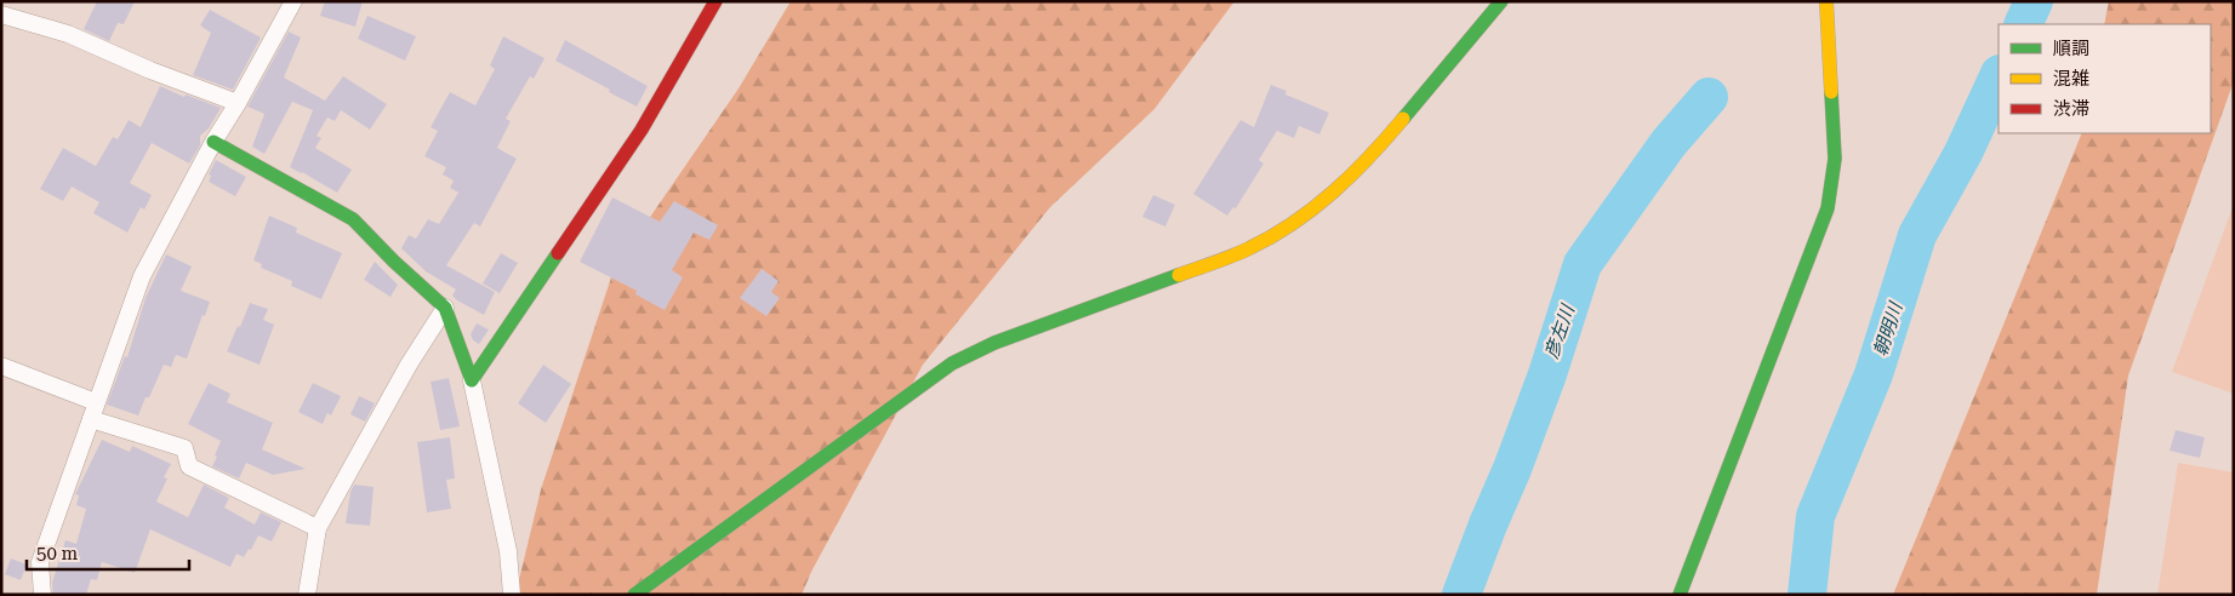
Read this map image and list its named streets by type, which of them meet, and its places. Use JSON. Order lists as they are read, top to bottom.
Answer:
{
  "water": ["朝明川", "彦左川"],
  "legend": ["順調", "混雑", "渋滞"],
  "scale_bar": "50 m"
}
